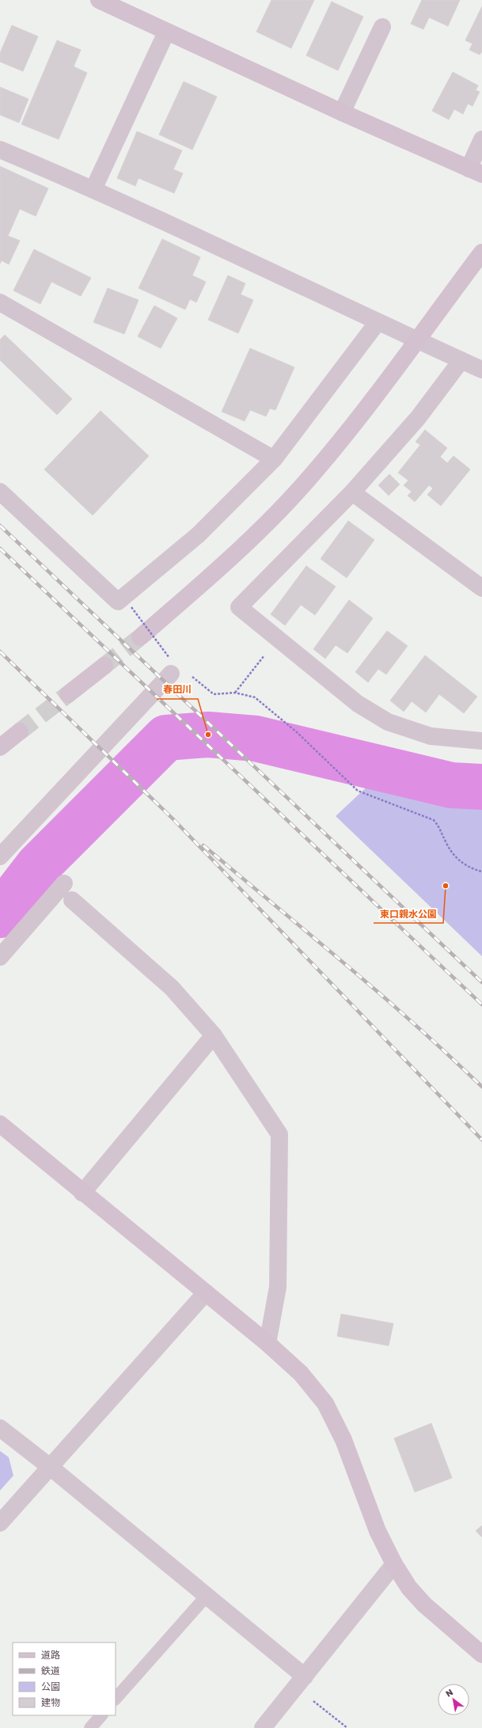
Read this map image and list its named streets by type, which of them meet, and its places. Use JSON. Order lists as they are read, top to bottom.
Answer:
{
  "places": ["春田川", "東口親水公園"],
  "legend": [
    "道路",
    "鉄道",
    "公園",
    "建物"
  ],
  "north": "top left"
}
